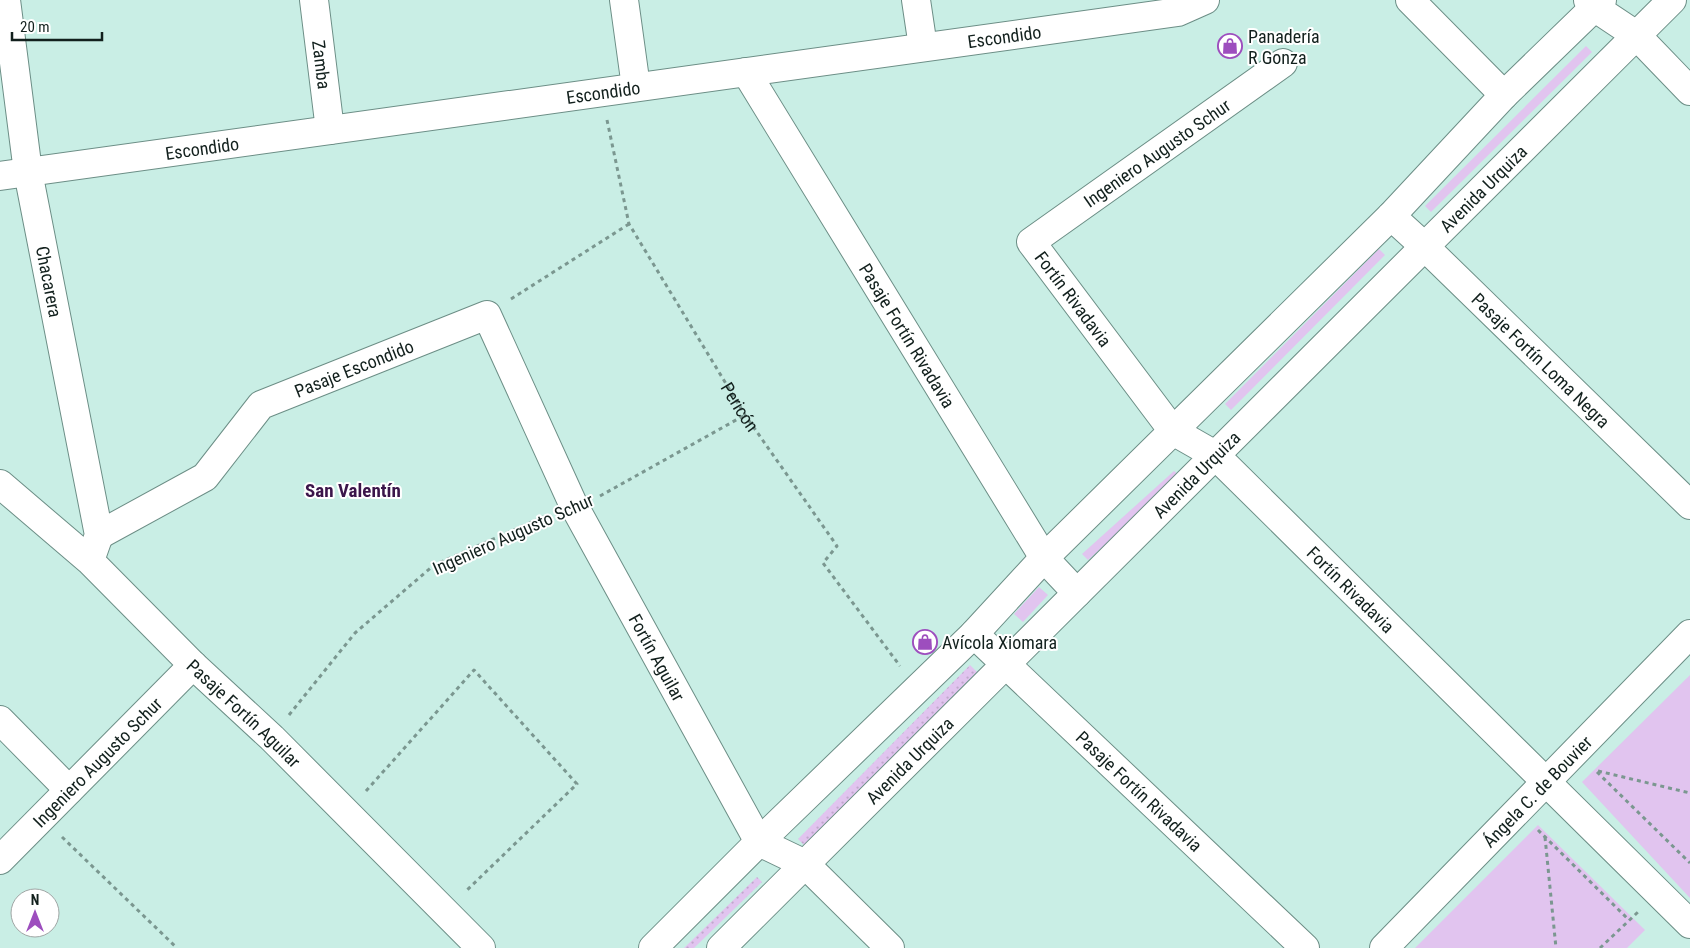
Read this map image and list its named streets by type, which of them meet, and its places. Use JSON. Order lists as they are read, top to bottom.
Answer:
{
  "streets": {
    "street": [
      "Escondido",
      "Zamba",
      "Ingeniero Augusto Schur",
      "Avenida Urquiza",
      "Chacarera",
      "Fortín Rivadavia",
      "Pasaje Fortín Rivadavia",
      "Pasaje Fortín Loma Negra",
      "Pasaje Escondido",
      "Fortín Aguilar",
      "Pasaje Fortín Aguilar",
      "Ángela C. de Bouvier"
    ],
    "path": ["Pericón"]
  },
  "crossings": [
    ["Escondido", "Zamba"],
    ["Escondido", "Chacarera"],
    ["Escondido", "Pasaje Fortín Rivadavia"],
    ["Escondido", "Pericón"],
    ["Ingeniero Augusto Schur", "Fortín Rivadavia"],
    ["Ingeniero Augusto Schur", "Pericón"],
    ["Ingeniero Augusto Schur", "Fortín Aguilar"],
    ["Ingeniero Augusto Schur", "Pasaje Fortín Aguilar"],
    ["Avenida Urquiza", "Fortín Rivadavia"],
    ["Avenida Urquiza", "Pasaje Fortín Rivadavia"],
    ["Avenida Urquiza", "Pasaje Fortín Loma Negra"],
    ["Chacarera", "Pasaje Escondido"],
    ["Fortín Rivadavia", "Ángela C. de Bouvier"],
    ["Pasaje Escondido", "Fortín Aguilar"]
  ],
  "districts": ["San Valentín"],
  "places": {
    "shop": ["Panadería R Gonza", "Avícola Xiomara"]
  },
  "scale_bar": "20 m",
  "north": "top"
}
